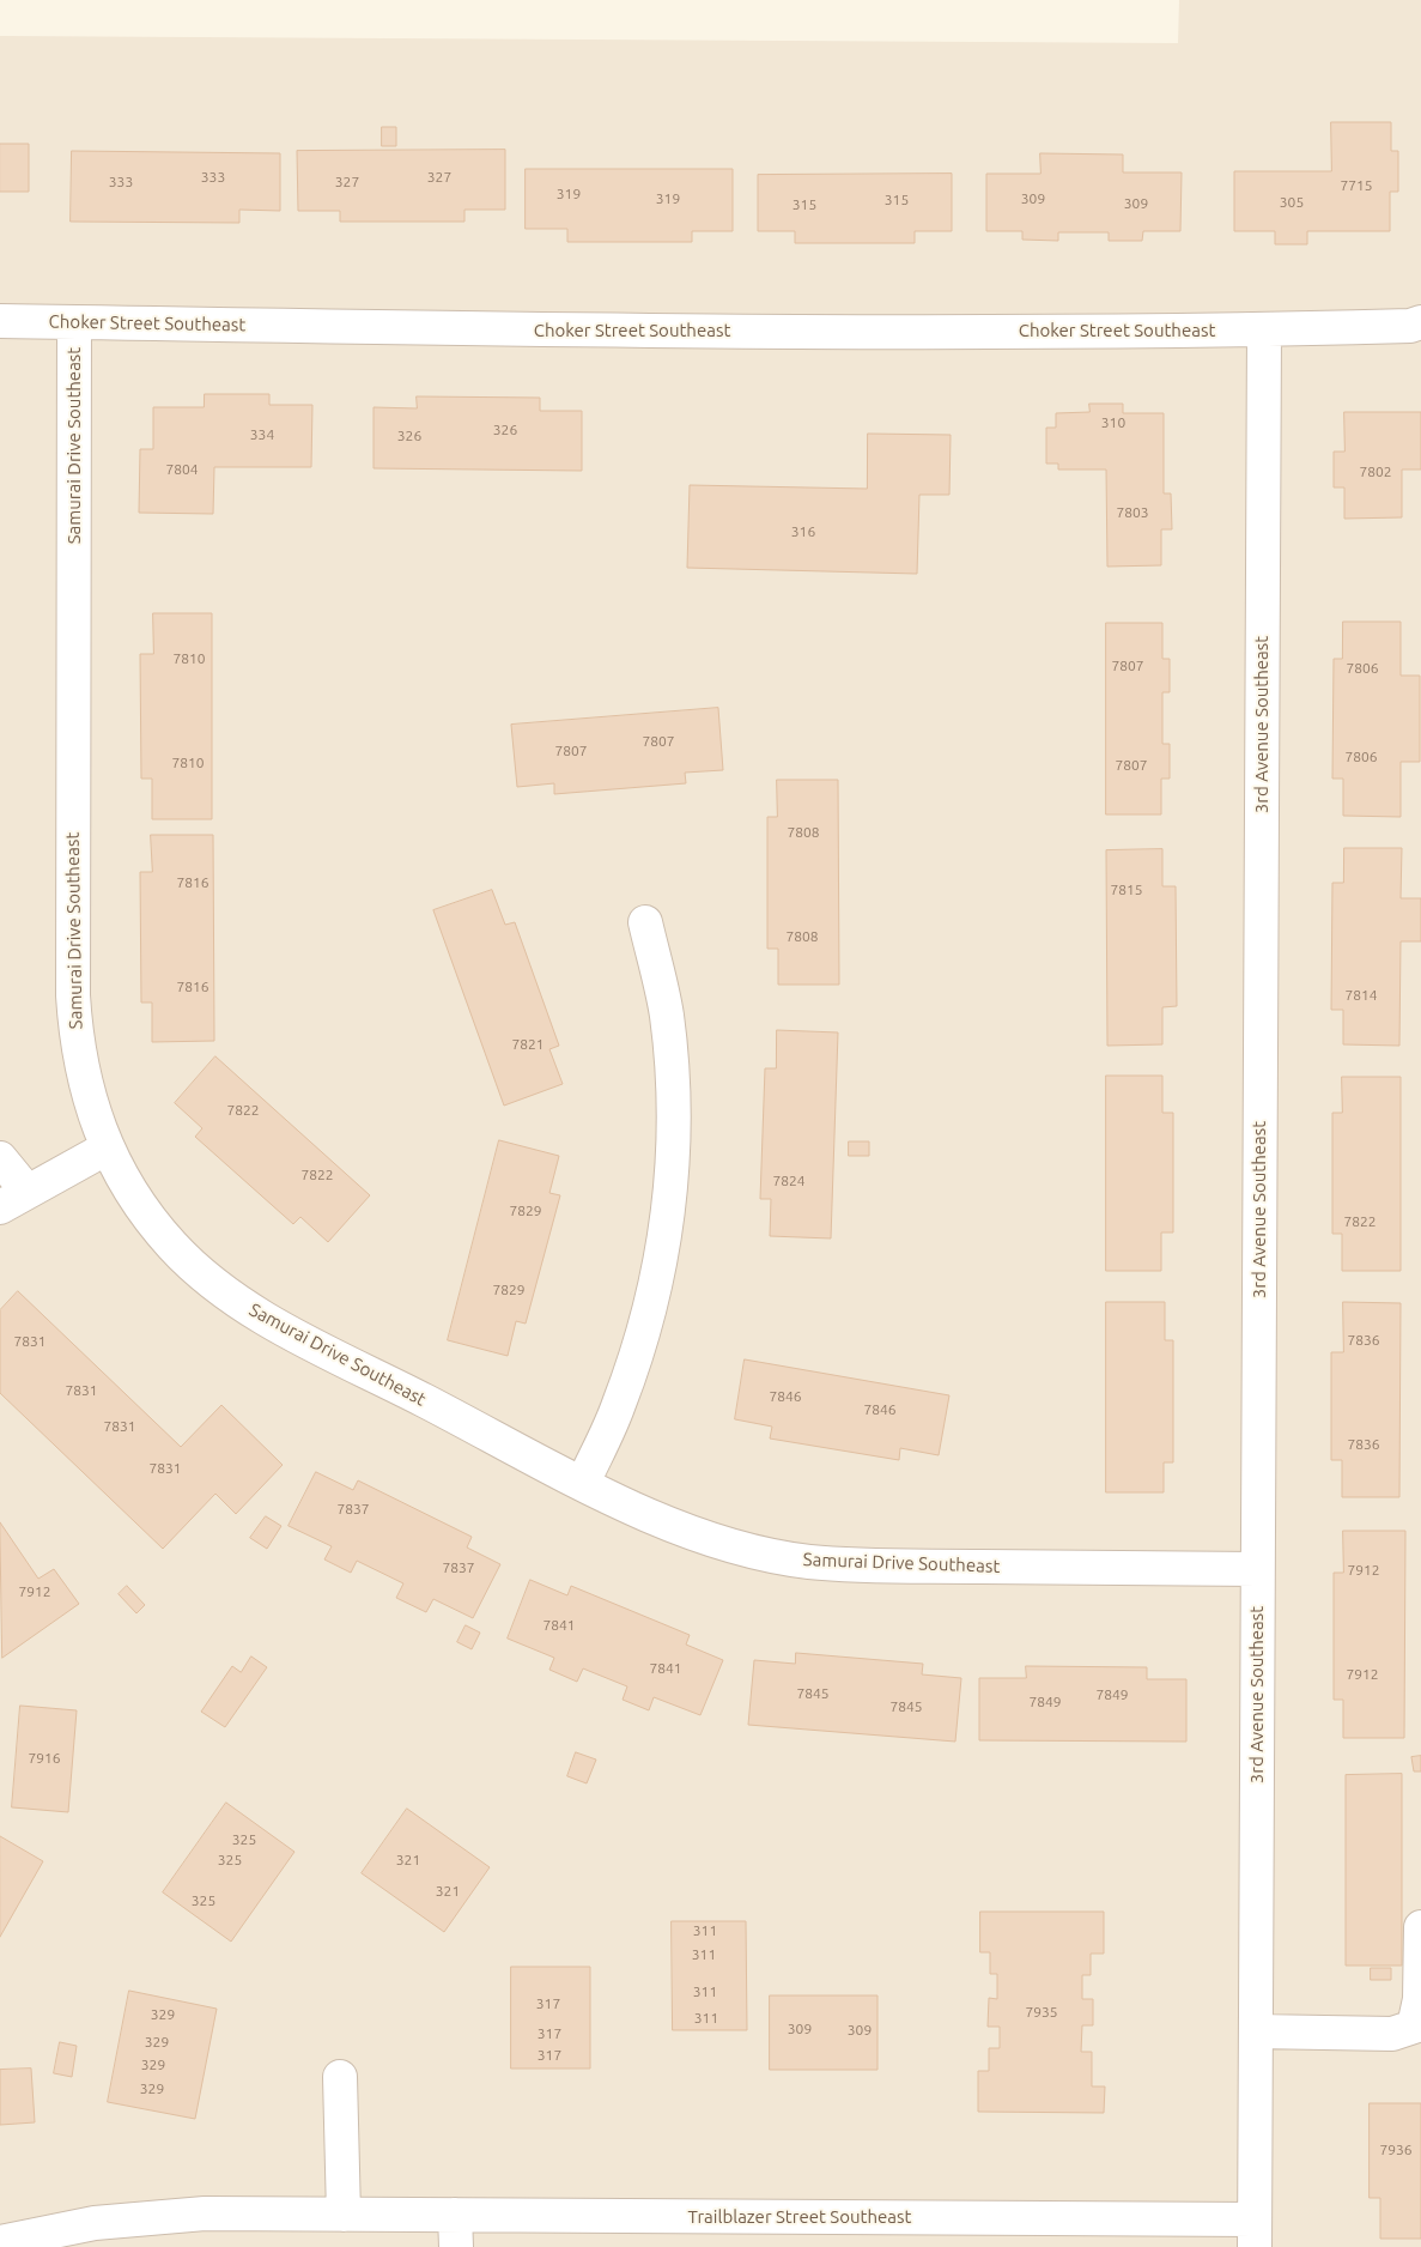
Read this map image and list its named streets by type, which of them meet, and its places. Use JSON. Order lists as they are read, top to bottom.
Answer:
{
  "streets": {
    "street": [
      "Choker Street Southeast",
      "Samurai Drive Southeast",
      "3rd Avenue Southeast",
      "Trailblazer Street Southeast"
    ]
  },
  "crossings": [
    ["Choker Street Southeast", "Samurai Drive Southeast"],
    ["Choker Street Southeast", "3rd Avenue Southeast"],
    ["Samurai Drive Southeast", "3rd Avenue Southeast"],
    ["3rd Avenue Southeast", "Trailblazer Street Southeast"]
  ],
  "house_numbers": [
    "333",
    "327",
    "333",
    "327",
    "7715",
    "319",
    "319",
    "309",
    "315",
    "305",
    "309",
    "315",
    "310",
    "326",
    "334",
    "326",
    "7804",
    "7802",
    "7803",
    "316",
    "7810",
    "7807",
    "7806",
    "7807",
    "7807",
    "7806",
    "7810",
    "7807",
    "7808",
    "7816",
    "7815",
    "7808",
    "7816",
    "7814",
    "7821",
    "7822",
    "7822",
    "7824",
    "7829",
    "7822",
    "7829",
    "7836",
    "7831",
    "7831",
    "7846",
    "7846",
    "7831",
    "7836",
    "7831",
    "7837",
    "7837",
    "7912",
    "7912",
    "7841",
    "7841",
    "7912",
    "7845",
    "7849",
    "7849",
    "7845",
    "7916",
    "325",
    "325",
    "321",
    "321",
    "325",
    "311",
    "311",
    "311",
    "317",
    "7935",
    "329",
    "311",
    "309",
    "309",
    "317",
    "329",
    "317",
    "329",
    "329",
    "7936"
  ]
}
